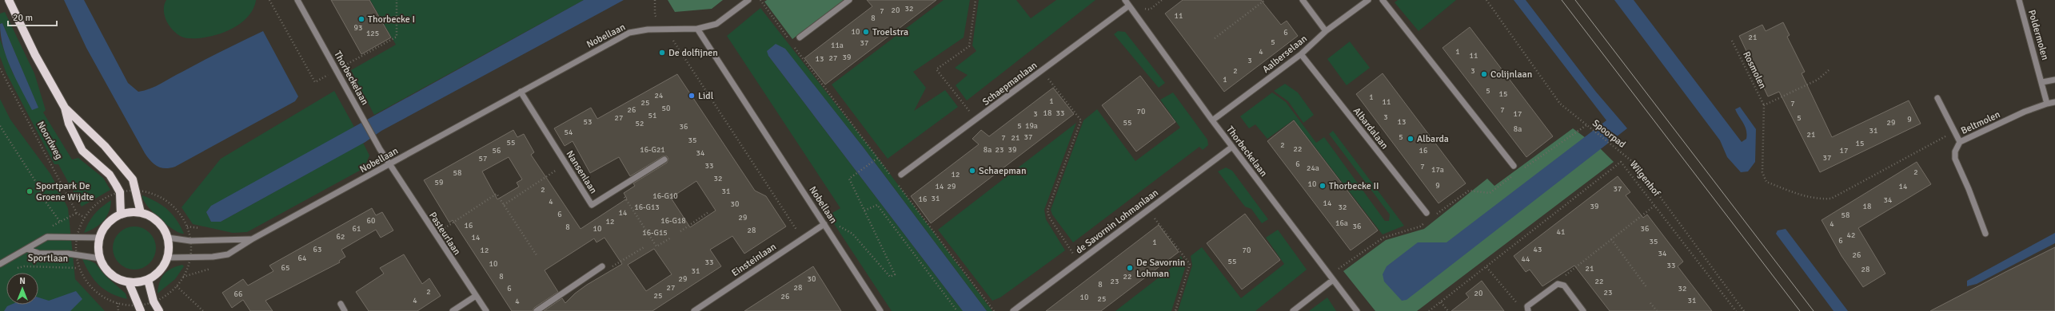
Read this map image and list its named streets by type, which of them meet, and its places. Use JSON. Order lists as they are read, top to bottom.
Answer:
{
  "streets": {
    "street": [
      "Poldermolen",
      "Nobellaan",
      "Aalberselaan",
      "Thorbeckelaan",
      "Schaepmanlaan",
      "Beltmolen",
      "Albardalaan",
      "Nansenlaan",
      "de Savornin Lohmanlaan",
      "Pasteurlaan",
      "Sportlaan",
      "Einsteinlaan"
    ],
    "path": [
      "Rosmolen",
      "Spoorpad",
      "Noordweg",
      "Wilgenhof"
    ]
  },
  "crossings": [
    ["Poldermolen", "Beltmolen"],
    ["Nobellaan", "Thorbeckelaan"],
    ["Nobellaan", "Nansenlaan"],
    ["Nobellaan", "Pasteurlaan"],
    ["Nobellaan", "Sportlaan"],
    ["Nobellaan", "Einsteinlaan"],
    ["Aalberselaan", "Thorbeckelaan"],
    ["Aalberselaan", "Albardalaan"],
    ["Thorbeckelaan", "Schaepmanlaan"],
    ["Thorbeckelaan", "de Savornin Lohmanlaan"],
    ["Thorbeckelaan", "Pasteurlaan"]
  ],
  "places": [
    "Thorbecke I",
    "Troelstra",
    "De dolfijnen",
    "Colijnlaan",
    "Lidl",
    "Albarda",
    "Schaepman",
    "Thorbecke II",
    "Sportpark De Groene Wijdte",
    "De Savornin Lohman"
  ],
  "house_numbers": [
    "32",
    "20",
    "7",
    "11",
    "8",
    "93",
    "10",
    "6",
    "125",
    "21",
    "5",
    "37",
    "11a",
    "4",
    "1",
    "11",
    "39",
    "27",
    "13",
    "3",
    "2",
    "3",
    "1",
    "5",
    "15",
    "24",
    "1",
    "1",
    "11",
    "25",
    "7",
    "50",
    "26",
    "7",
    "70",
    "18",
    "33",
    "3",
    "17",
    "51",
    "3",
    "27",
    "5",
    "9",
    "53",
    "13",
    "55",
    "29",
    "52",
    "5",
    "19a",
    "36",
    "8a",
    "31",
    "54",
    "21",
    "37",
    "5",
    "7",
    "21",
    "35",
    "55",
    "15",
    "2",
    "22",
    "16-G21",
    "8a",
    "23",
    "39",
    "56",
    "16",
    "17",
    "34",
    "37",
    "57",
    "6",
    "33",
    "7",
    "24a",
    "17a",
    "2",
    "58",
    "12",
    "32",
    "59",
    "10",
    "9",
    "14",
    "29",
    "14",
    "37",
    "2",
    "31",
    "16-G10",
    "31",
    "16",
    "34",
    "4",
    "14",
    "30",
    "39",
    "18",
    "16-G13",
    "32",
    "14",
    "6",
    "58",
    "29",
    "60",
    "16-G18",
    "12",
    "16a",
    "4",
    "16",
    "36",
    "8",
    "61",
    "10",
    "36",
    "28",
    "41",
    "16-G15",
    "42",
    "62",
    "14",
    "6",
    "35",
    "1",
    "63",
    "43",
    "12",
    "70",
    "34",
    "26",
    "64",
    "44",
    "55",
    "33",
    "10",
    "33",
    "65",
    "21",
    "28",
    "31",
    "8",
    "22",
    "29",
    "30",
    "23",
    "22",
    "8",
    "27",
    "28",
    "6",
    "32",
    "2",
    "23",
    "20",
    "66",
    "25",
    "26",
    "10",
    "25",
    "4",
    "31",
    "4"
  ],
  "scale_bar": "20 m",
  "north": "top"
}
